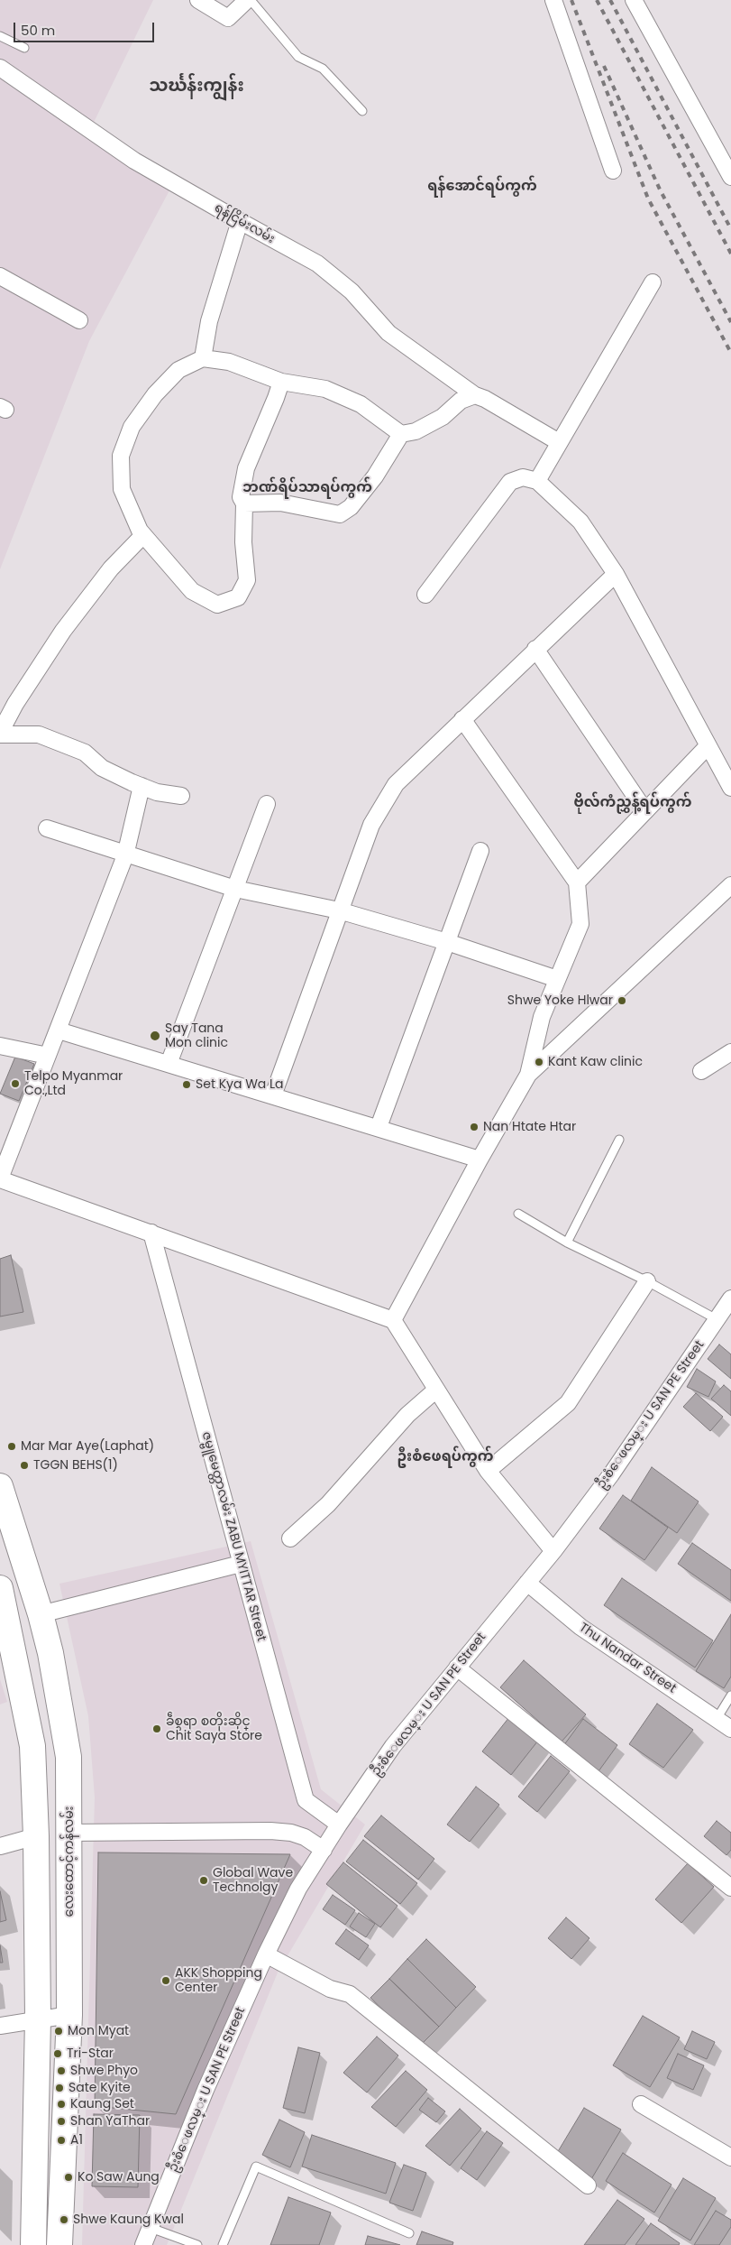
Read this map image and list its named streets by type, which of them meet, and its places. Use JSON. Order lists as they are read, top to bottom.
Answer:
{
  "streets": {
    "main road": ["လေးထောင့်ကန်လမ်း"],
    "street": [
      "ရန်ငြိမ်းလမ်း",
      "ဦးစံေဖလမ္း U SAN PE Street",
      "ဇမ္ဗူမေတ္တာလမ်း ZABU MYITTAR Street",
      "Thu Nandar Street"
    ]
  },
  "crossings": [
    ["ဦးစံေဖလမ္း U SAN PE Street", "ဇမ္ဗူမေတ္တာလမ်း ZABU MYITTAR Street"],
    ["ဦးစံေဖလမ္း U SAN PE Street", "Thu Nandar Street"]
  ],
  "districts": [
    "သင်္ဃန်းကျွန်း",
    "ရန်အောင်ရပ်ကွက်",
    "ဘဏ်ရိပ်သာရပ်ကွက်",
    "ဗိုလ်ကံညွှန့်ရပ်ကွက်",
    "ဦးစံဖေရပ်ကွက်"
  ],
  "places": [
    "Shwe Yoke Hlwar",
    "Say Tana Mon clinic",
    "Kant Kaw clinic",
    "Telpo Myanmar Co.,Ltd",
    "Set Kya Wa La",
    "Nan Htate Htar",
    "Mar Mar Aye(Laphat)",
    "TGGN BEHS(1)",
    "ခဵစ္စရာ စတိုးဆိုင္ Chit Saya Store",
    "Global Wave Technolgy",
    "AKK Shopping Center",
    "Mon Myat",
    "Tri-Star",
    "Shwe Phyo",
    "Sate Kyite",
    "Kaung Set",
    "Shan YaThar",
    "A1",
    "Ko Saw Aung",
    "Shwe Kaung Kwal"
  ],
  "scale_bar": "50 m"
}
